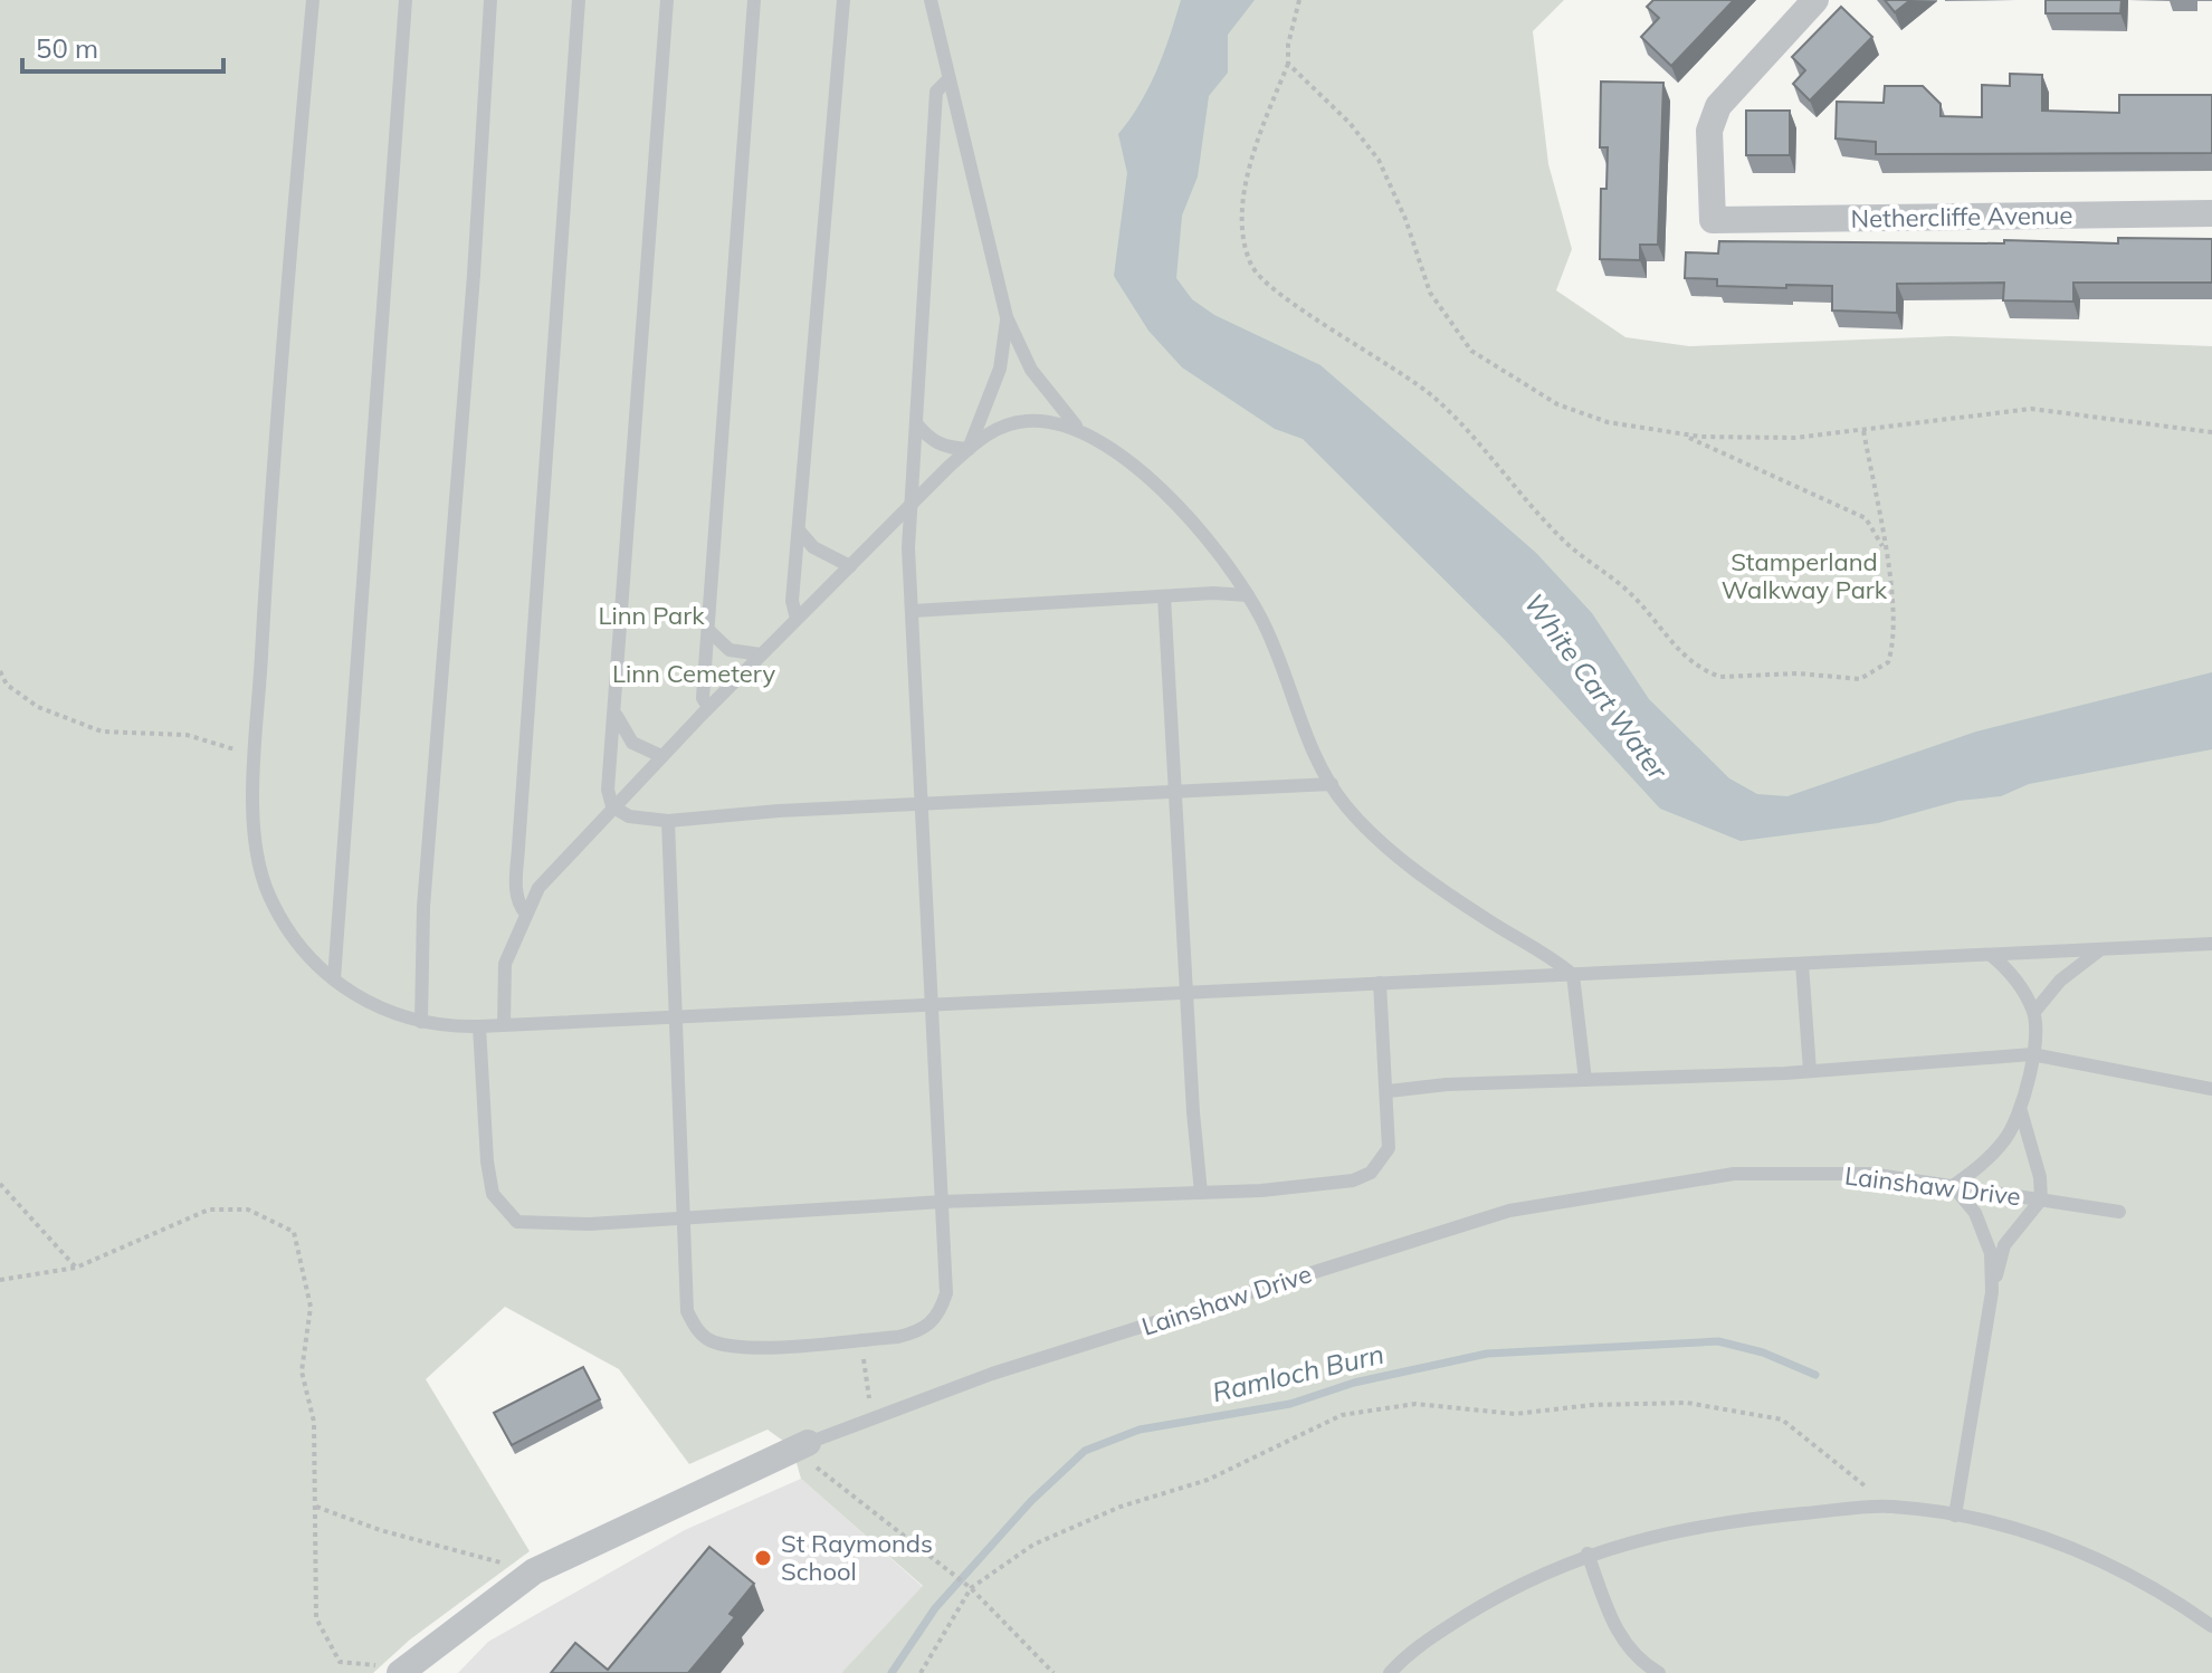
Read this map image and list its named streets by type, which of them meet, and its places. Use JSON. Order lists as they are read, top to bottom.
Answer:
{
  "streets": {
    "street": ["Nethercliffe Avenue", "Lainshaw Drive"]
  },
  "water": ["White Cart Water", "Ramloch Burn"],
  "parks": ["Stamperland Walkway Park", "Linn Park", "Linn Cemetery"],
  "places": ["St Raymonds School"],
  "scale_bar": "50 m"
}
